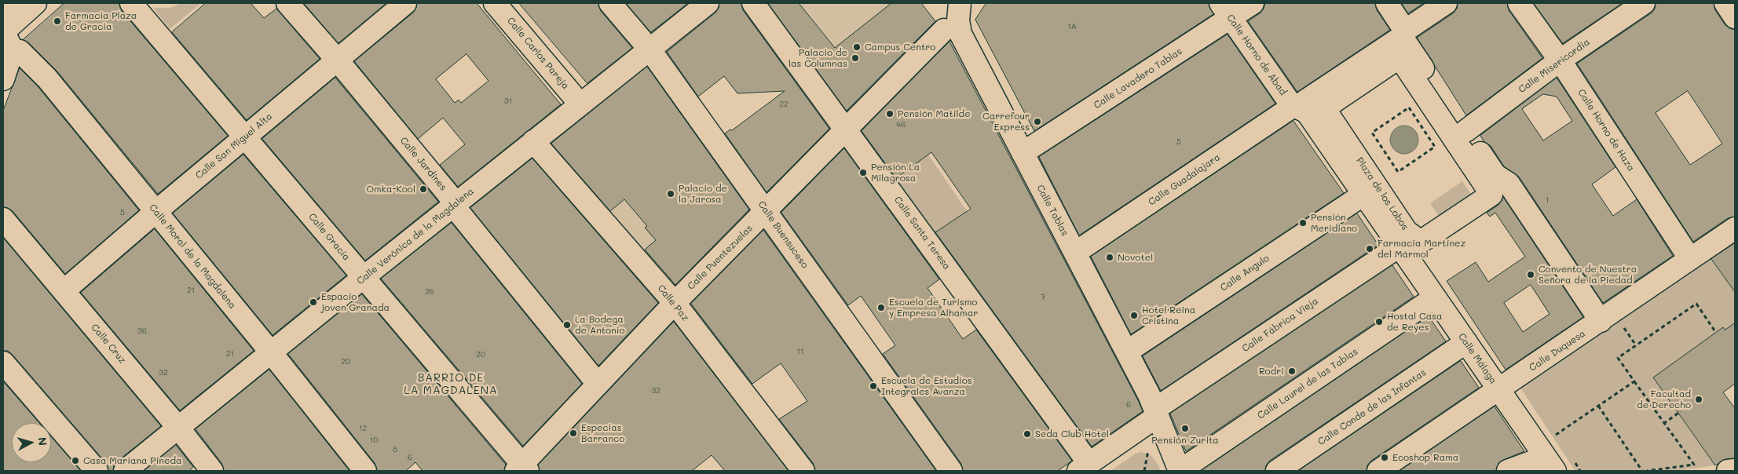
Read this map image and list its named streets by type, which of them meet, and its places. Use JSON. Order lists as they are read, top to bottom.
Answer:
{
  "streets": {
    "street": [
      "Calle Carlos Pareja",
      "Calle Horno de Abad",
      "Calle Misericordia",
      "Calle Lavadero Tablas",
      "Calle Horno de Haza",
      "Calle San Miguel Alta",
      "Calle Jardines",
      "Calle Guadalajara",
      "Plaza de los Lobos",
      "Calle Tablas",
      "Calle Santa Teresa",
      "Calle Buensuceso",
      "Calle Verónica de la Magdalena",
      "Calle Gracia",
      "Calle Moral de la Magdalena",
      "Calle Puentezuelas",
      "Calle Angulo",
      "Calle Paz",
      "Calle Fábrica Vieja",
      "Calle Cruz",
      "Calle Duquesa",
      "Calle Málaga",
      "Calle Laurel de las Tablas",
      "Calle Conde de las Infantas"
    ]
  },
  "crossings": [
    ["Calle Carlos Pareja", "Calle Verónica de la Magdalena"],
    ["Calle Horno de Abad", "Calle Lavadero Tablas"],
    ["Calle Horno de Abad", "Calle Guadalajara"],
    ["Calle Horno de Abad", "Plaza de los Lobos"],
    ["Calle Misericordia", "Calle Horno de Haza"],
    ["Calle Lavadero Tablas", "Calle Tablas"],
    ["Calle Horno de Haza", "Calle Duquesa"],
    ["Calle San Miguel Alta", "Calle Jardines"],
    ["Calle San Miguel Alta", "Calle Gracia"],
    ["Calle San Miguel Alta", "Calle Moral de la Magdalena"],
    ["Calle San Miguel Alta", "Calle Cruz"],
    ["Calle Jardines", "Calle Verónica de la Magdalena"],
    ["Calle Jardines", "Calle Puentezuelas"],
    ["Calle Guadalajara", "Plaza de los Lobos"],
    ["Calle Guadalajara", "Calle Tablas"],
    ["Plaza de los Lobos", "Calle Angulo"],
    ["Plaza de los Lobos", "Calle Fábrica Vieja"],
    ["Plaza de los Lobos", "Calle Málaga"],
    ["Calle Tablas", "Calle Angulo"],
    ["Calle Tablas", "Calle Fábrica Vieja"],
    ["Calle Tablas", "Calle Laurel de las Tablas"],
    ["Calle Santa Teresa", "Calle Puentezuelas"],
    ["Calle Santa Teresa", "Calle Fábrica Vieja"],
    ["Calle Buensuceso", "Calle Verónica de la Magdalena"],
    ["Calle Buensuceso", "Calle Puentezuelas"],
    ["Calle Verónica de la Magdalena", "Calle Gracia"],
    ["Calle Verónica de la Magdalena", "Calle Moral de la Magdalena"],
    ["Calle Verónica de la Magdalena", "Calle Paz"],
    ["Calle Verónica de la Magdalena", "Calle Cruz"],
    ["Calle Gracia", "Calle Puentezuelas"],
    ["Calle Puentezuelas", "Calle Paz"],
    ["Calle Fábrica Vieja", "Calle Málaga"],
    ["Calle Duquesa", "Calle Málaga"],
    ["Calle Málaga", "Calle Laurel de las Tablas"],
    ["Calle Málaga", "Calle Conde de las Infantas"]
  ],
  "districts": ["BARRIO DE LA MAGDALENA"],
  "places": [
    "Farmacia Plaza de Gracia",
    "Campus Centro",
    "Palacio de las Columnas",
    "Pensión Matilde",
    "Carrefour Express",
    "Pensión La Milagrosa",
    "Omka-Kool",
    "Palacio de la Jarosa",
    "Pensión Meridiano",
    "Farmacia Martínez del Mármol",
    "Novotel",
    "Convento de Nuestra Señora de la Piedad",
    "Espacio joven Granada",
    "Escuela de Turismo y Empresa Alhamar",
    "Hotel Reina Cristina",
    "Hostal Casa de Reyes",
    "La Bodega de Antonio",
    "Rodri",
    "Escuela de Estudios Integrales Avanza",
    "Facultad de Derecho",
    "Pensión Zurita",
    "Especias Barranco",
    "Seda Club Hotel",
    "Ecoshop Rama",
    "Casa Mariana Pineda"
  ],
  "house_numbers": [
    "1A",
    "31",
    "22",
    "46",
    "5",
    "1",
    "5",
    "21",
    "26",
    "7",
    "36",
    "11",
    "21",
    "20",
    "20",
    "32",
    "32",
    "6",
    "12",
    "10",
    "8",
    "6"
  ],
  "north": "right"
}
